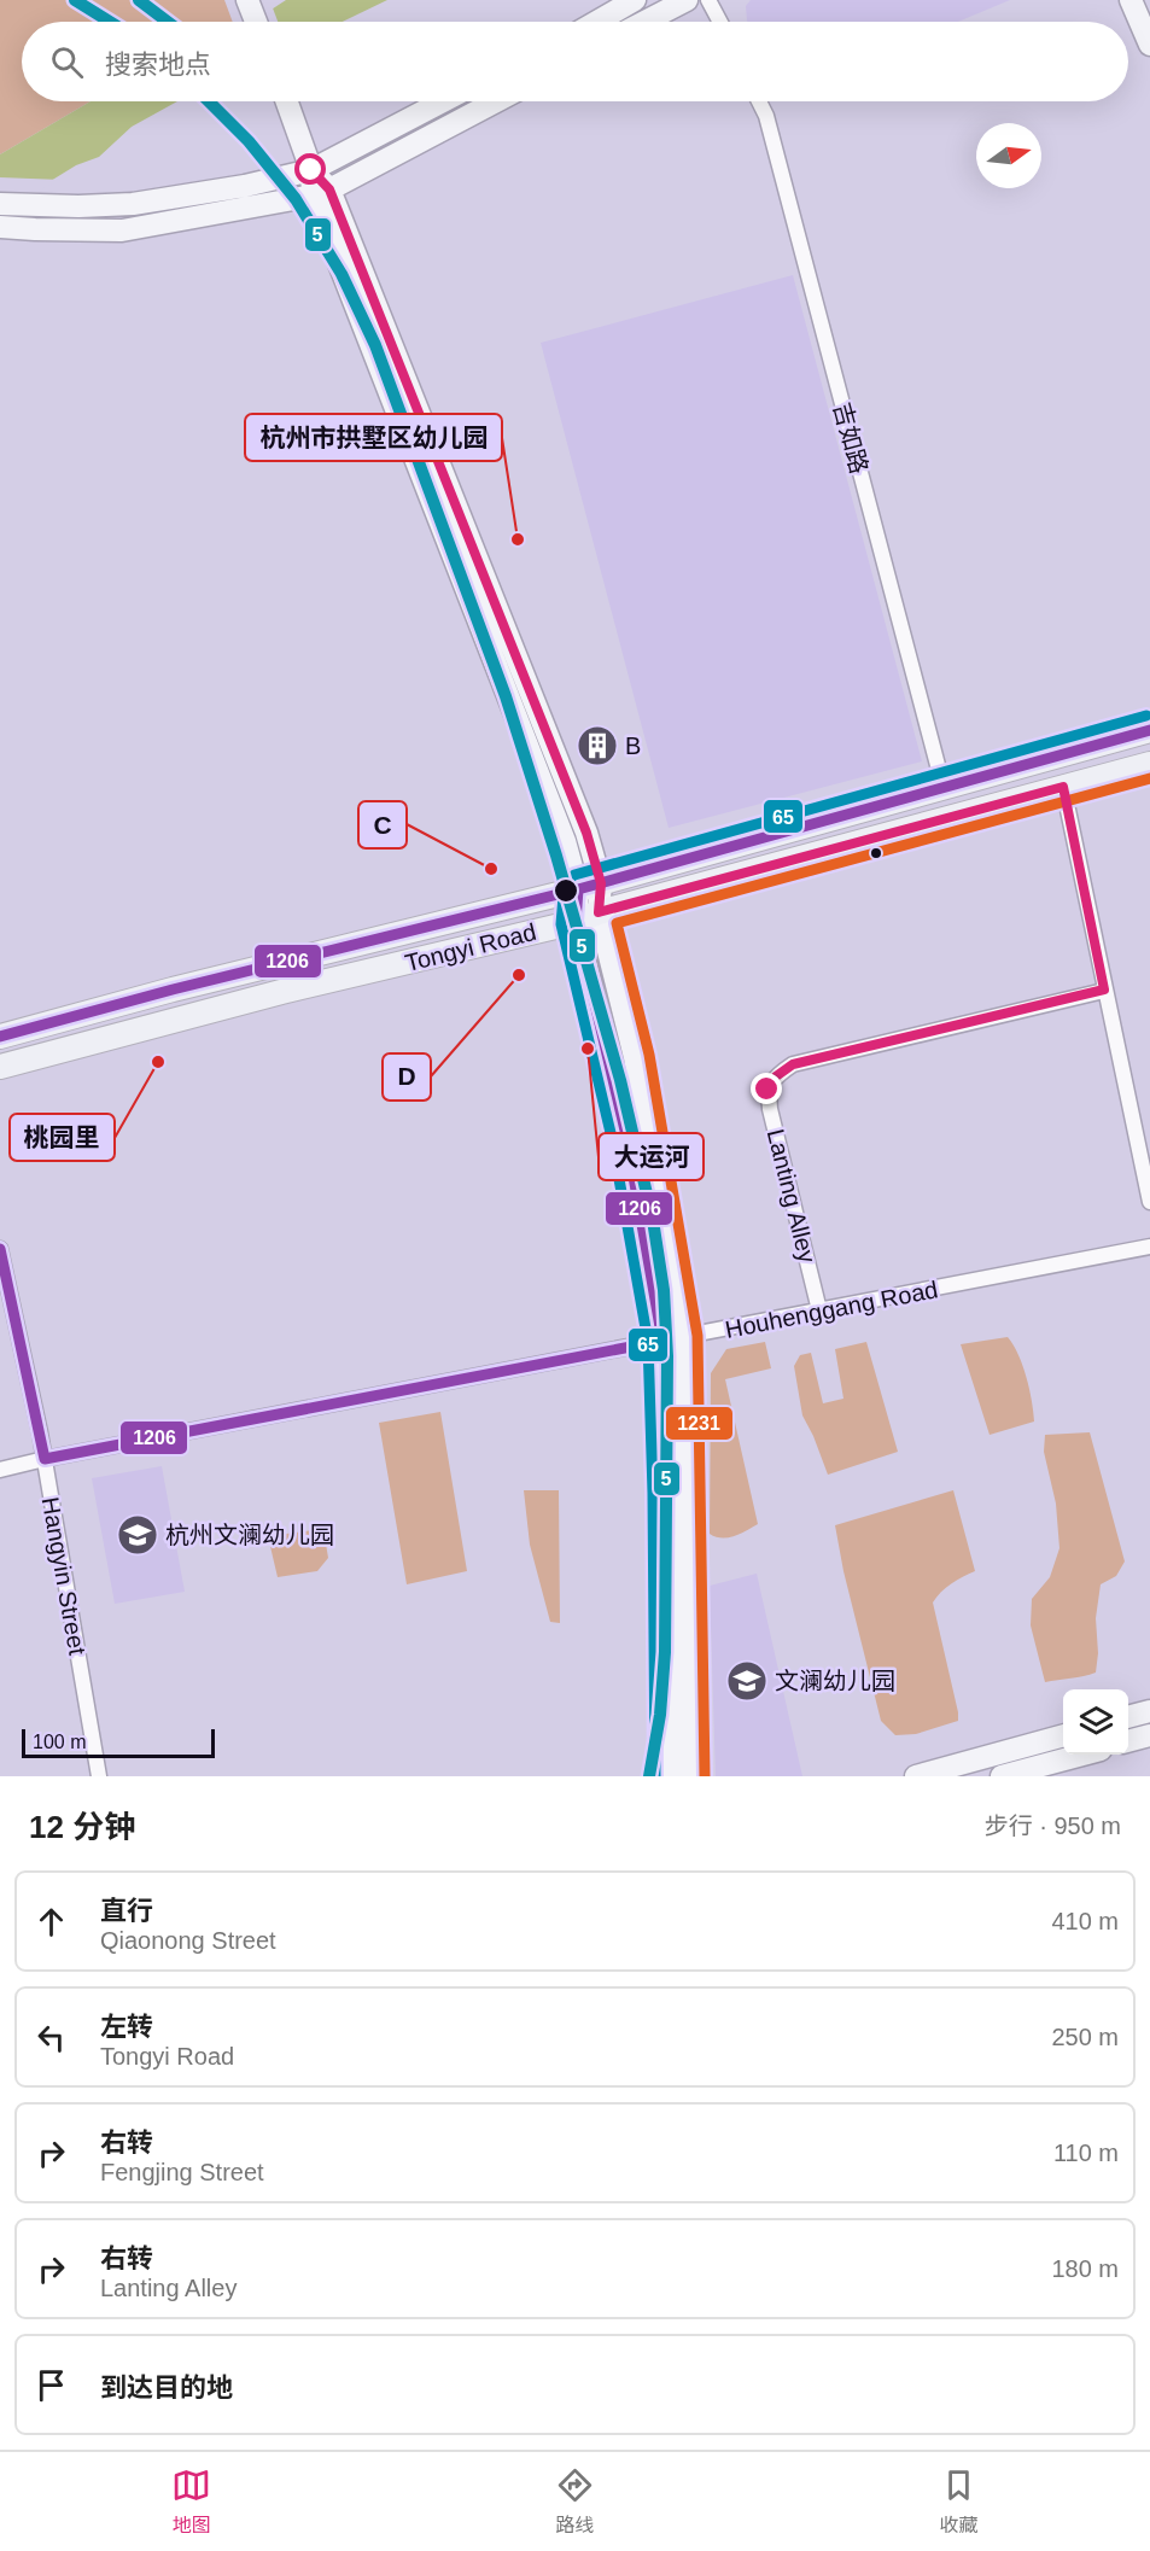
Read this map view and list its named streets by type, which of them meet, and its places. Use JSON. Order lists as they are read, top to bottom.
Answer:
{
  "streets": {
    "main road": ["Tongyi Road"],
    "street": [
      "吉如路",
      "Lanting Alley",
      "Houhenggang Road",
      "Hangyin Street"
    ]
  },
  "crossings": [
    ["吉如路", "Tongyi Road"],
    ["Lanting Alley", "Houhenggang Road"],
    ["Houhenggang Road", "Hangyin Street"]
  ],
  "places": {
    "other": [
      "杭州市拱墅区幼儿园",
      "C",
      "D",
      "大运河",
      "桃园里"
    ],
    "building": ["B"],
    "school or university": ["杭州文澜幼儿园", "文澜幼儿园"]
  },
  "lines": [
    "transit line 5",
    "transit line 65",
    "transit line 1206",
    "transit line 1231"
  ],
  "scale_bar": "100 m",
  "north": "right",
  "page": {
    "search": "搜索地点",
    "scale": "100 m",
    "heading": ["12 分钟", "步行 · 950 m"],
    "list": [
      ["直行", "Qiaonong Street", "410 m"],
      ["左转", "Tongyi Road", "250 m"],
      ["右转", "Fengjing Street", "110 m"],
      ["右转", "Lanting Alley", "180 m"],
      "到达目的地"
    ],
    "nav": ["地图", "路线", "收藏"]
  }
}
